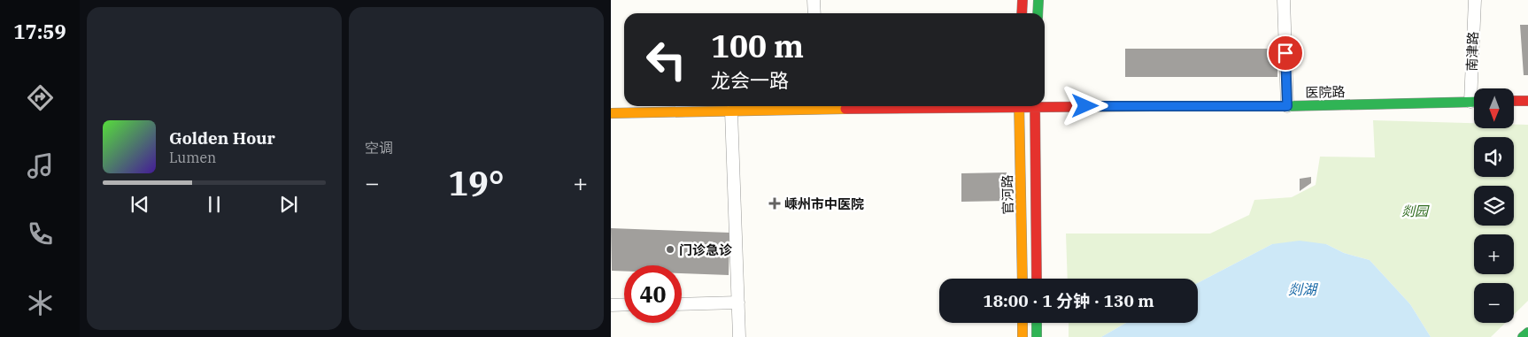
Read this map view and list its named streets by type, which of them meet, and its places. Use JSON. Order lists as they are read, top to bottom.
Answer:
{
  "streets": {
    "street": ["南津路", "医院路", "官河路"]
  },
  "water": ["剡湖"],
  "parks": ["剡园"],
  "places": {
    "health": ["嵊州市中医院"],
    "other": ["门诊急诊"]
  },
  "north": "bottom",
  "page": {
    "tabs": "17:59",
    "tile": "空调",
    "turn": ["100 m", "龙会一路"],
    "map_buttons": ["+", "−"],
    "song": ["Golden Hour", "Lumen"],
    "heat": ["−", "19°", "+"],
    "limit": "40",
    "trip": "18:00 · 1 分钟 · 130 m"
  }
}
